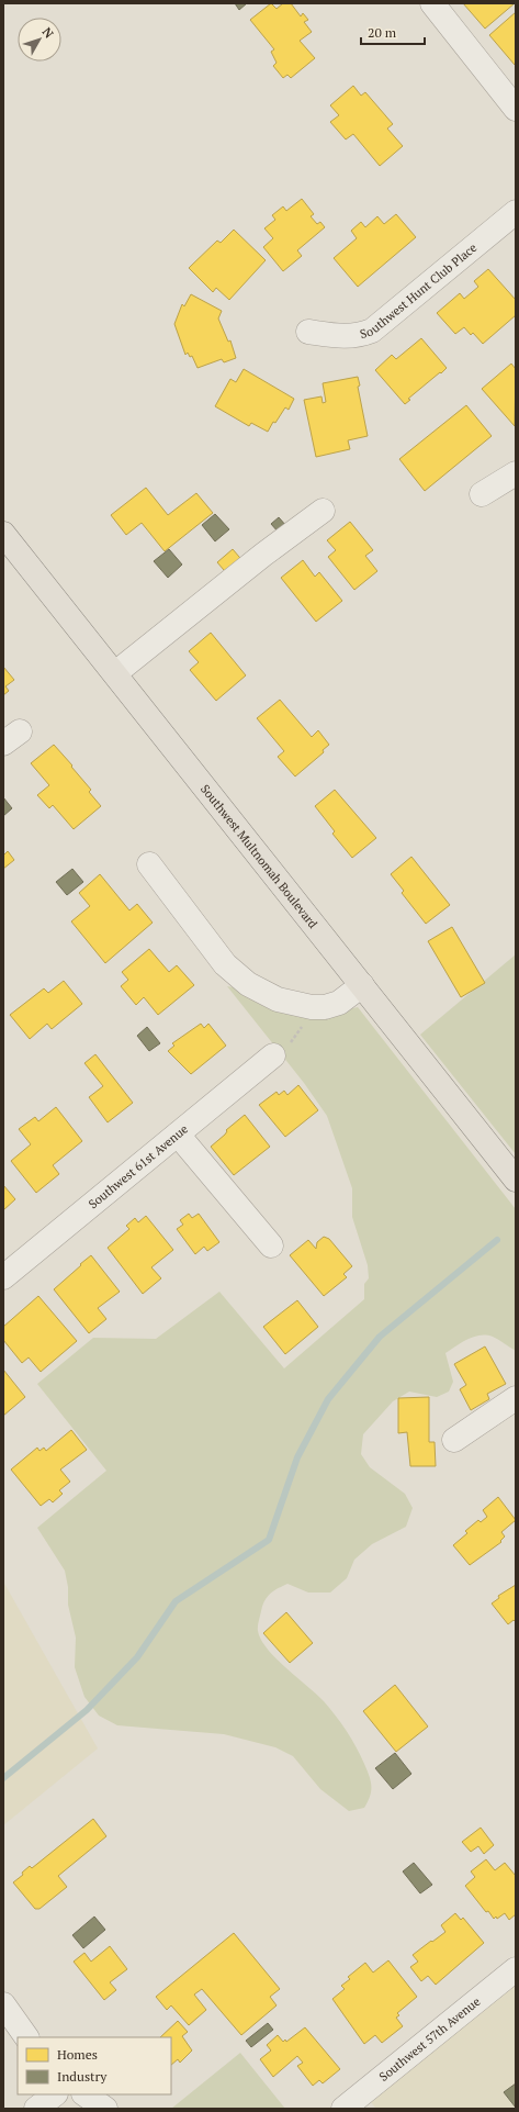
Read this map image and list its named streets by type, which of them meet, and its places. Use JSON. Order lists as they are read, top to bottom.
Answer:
{
  "streets": {
    "main road": ["Southwest Multnomah Boulevard"],
    "street": ["Southwest Hunt Club Place", "Southwest 61st Avenue", "Southwest 57th Avenue"]
  },
  "legend": ["Homes", "Industry"],
  "scale_bar": "20 m",
  "north": "top right"
}
